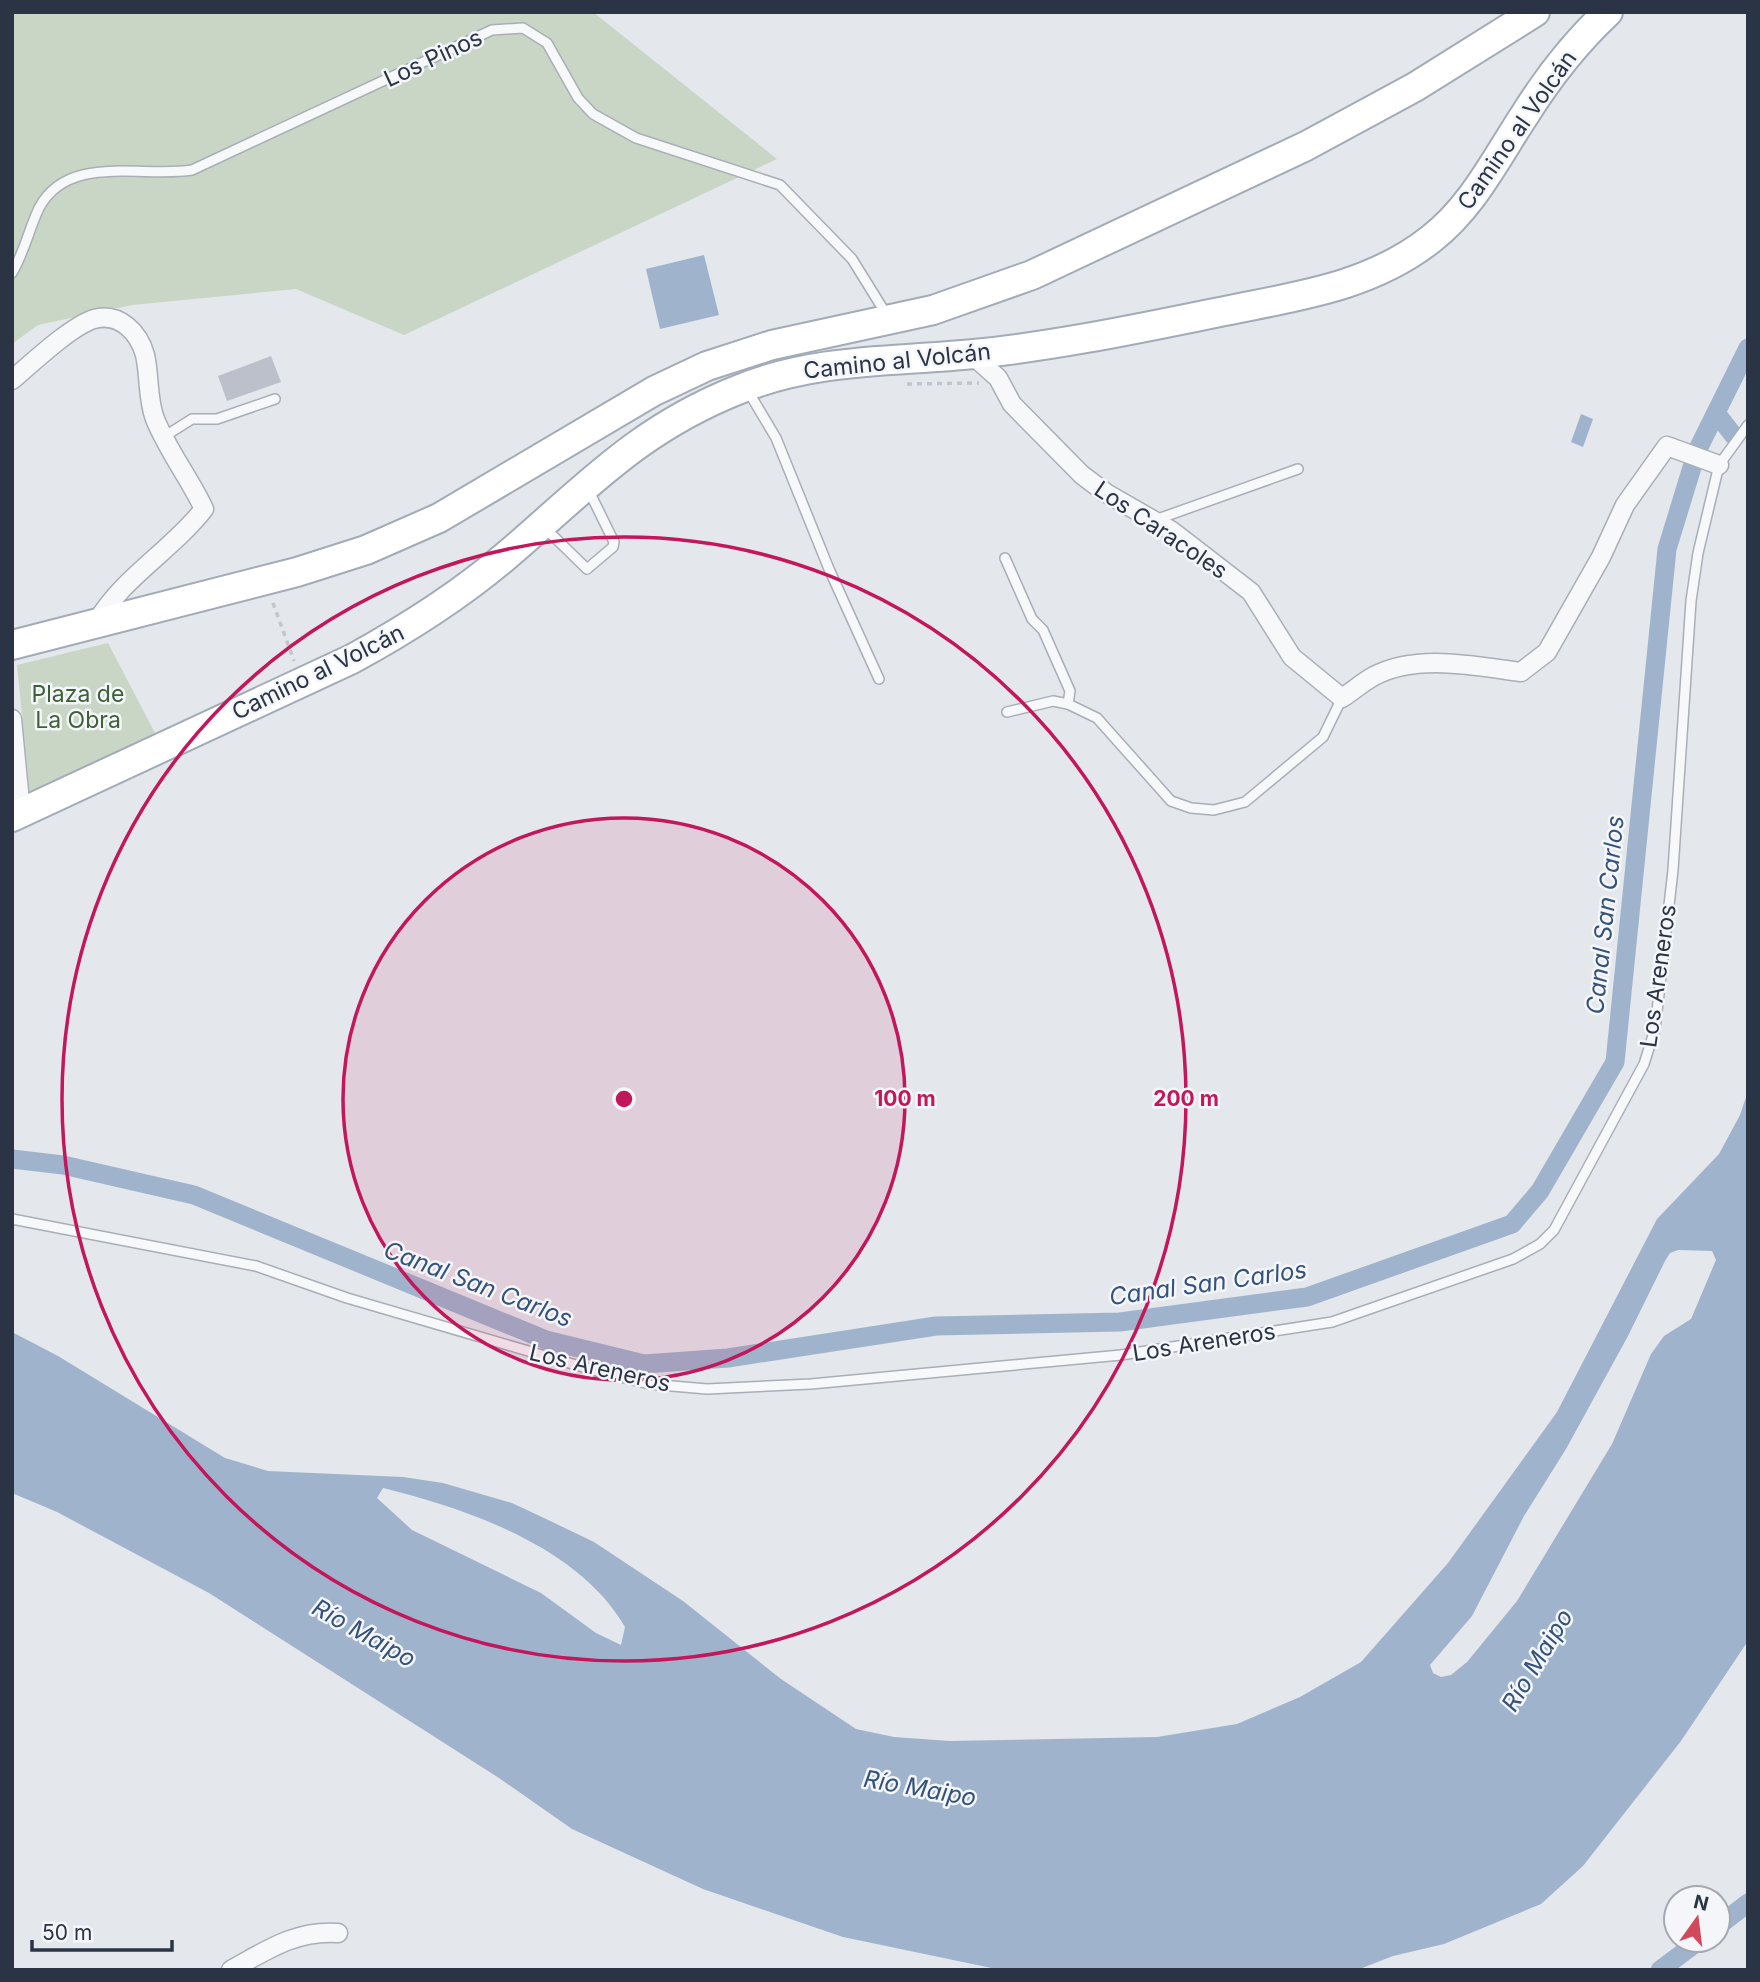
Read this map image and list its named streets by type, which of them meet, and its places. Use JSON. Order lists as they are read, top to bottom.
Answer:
{
  "streets": {
    "main road": ["Camino al Volcán"],
    "street": ["Los Caracoles"],
    "lane": ["Los Pinos", "Los Areneros"]
  },
  "crossings": [
    ["Los Pinos", "Camino al Volcán"],
    ["Camino al Volcán", "Los Caracoles"]
  ],
  "water": ["Canal San Carlos", "Río Maipo"],
  "parks": ["Plaza de La Obra"],
  "scale_bar": "50 m",
  "north": "top",
  "rings": ["100 m", "200 m"]
}
